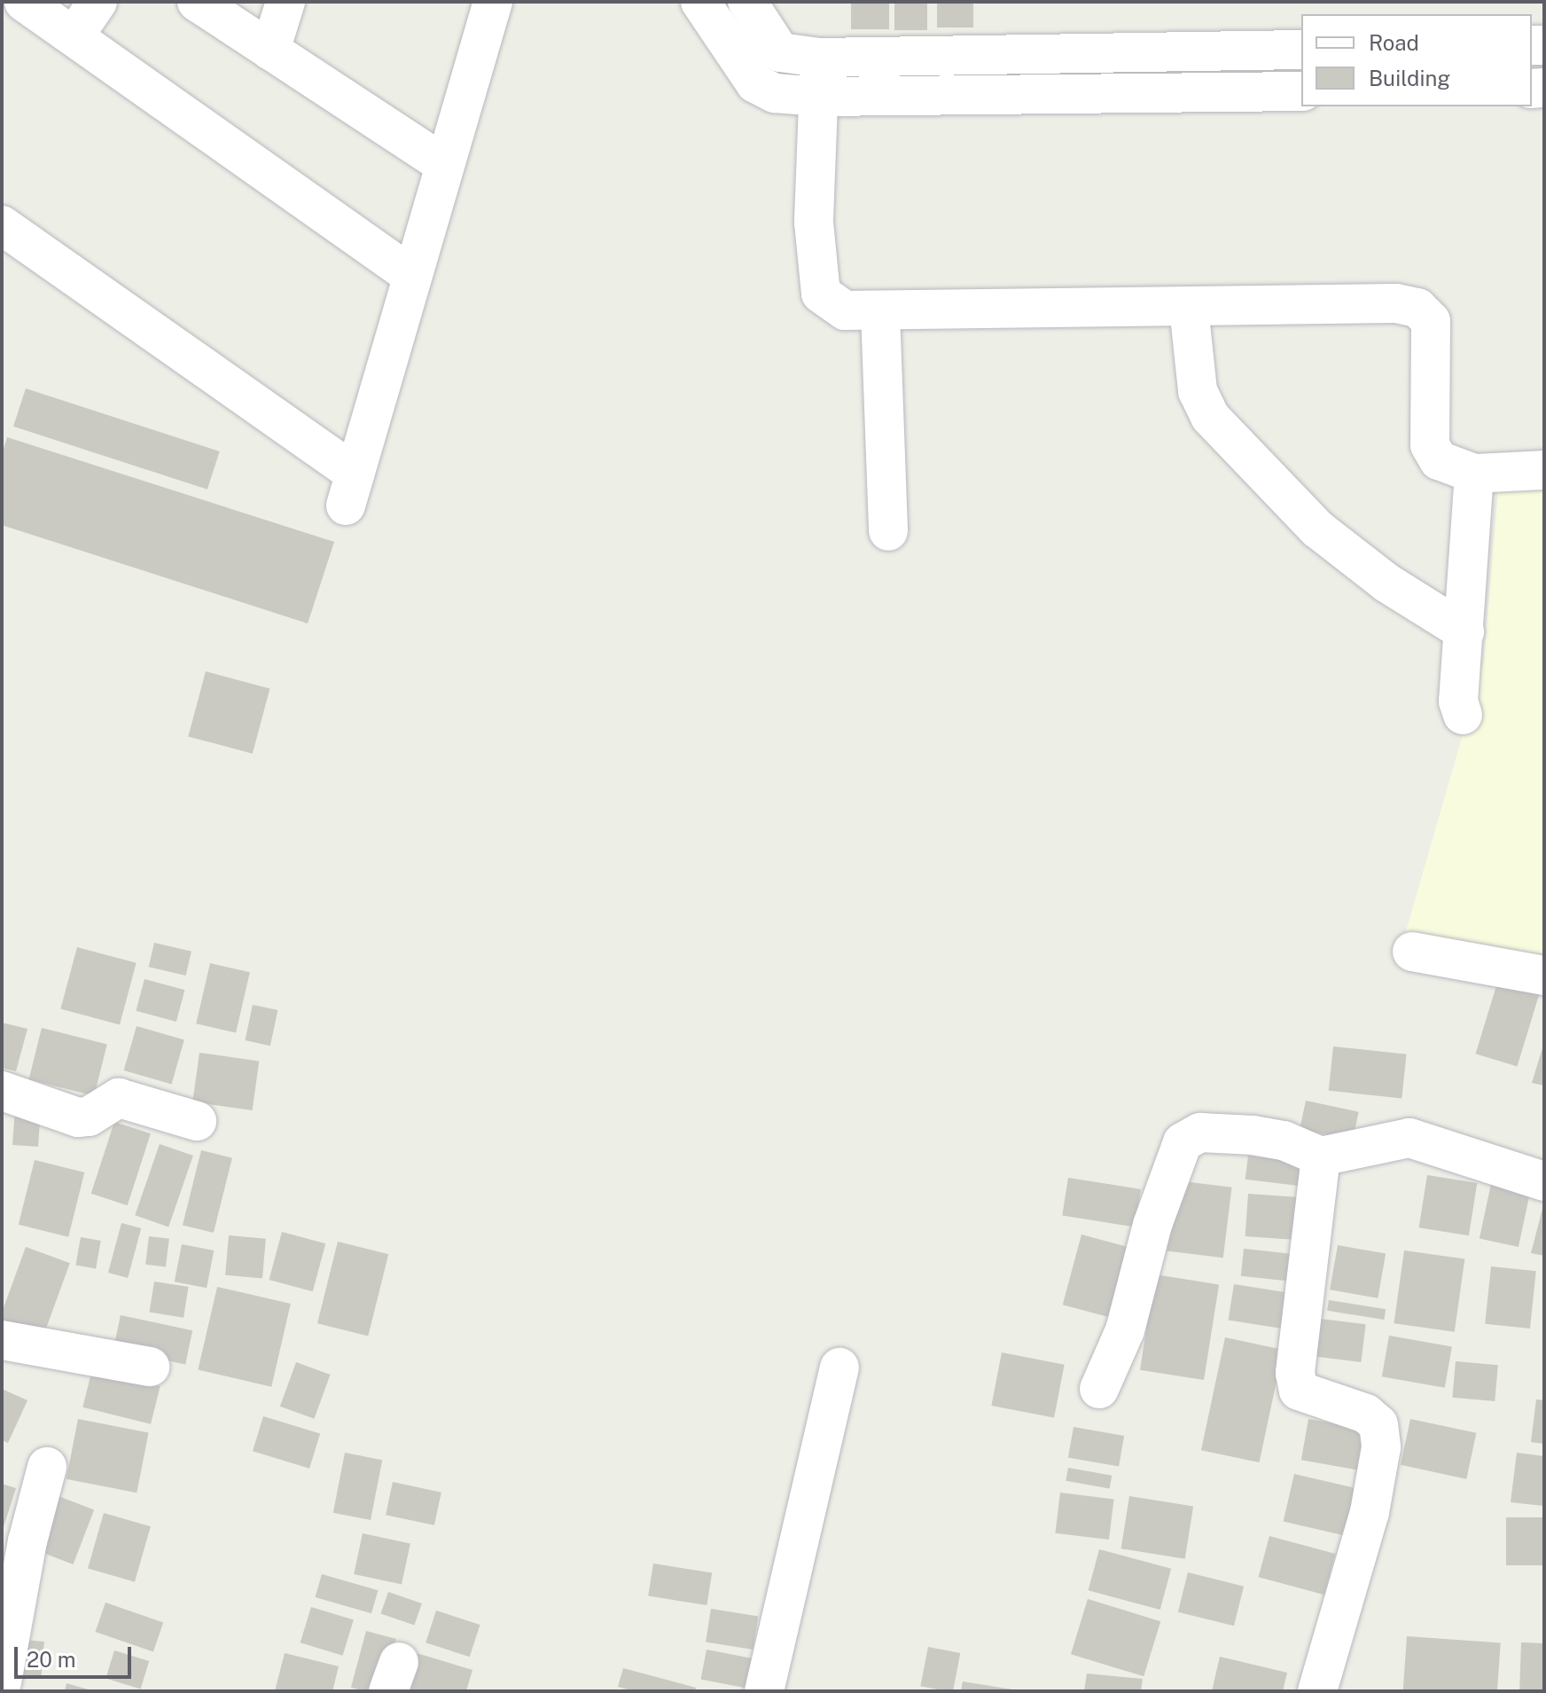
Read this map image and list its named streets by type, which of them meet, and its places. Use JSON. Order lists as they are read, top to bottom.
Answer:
{
  "legend": ["Road", "Building"],
  "scale_bar": "20 m"
}
